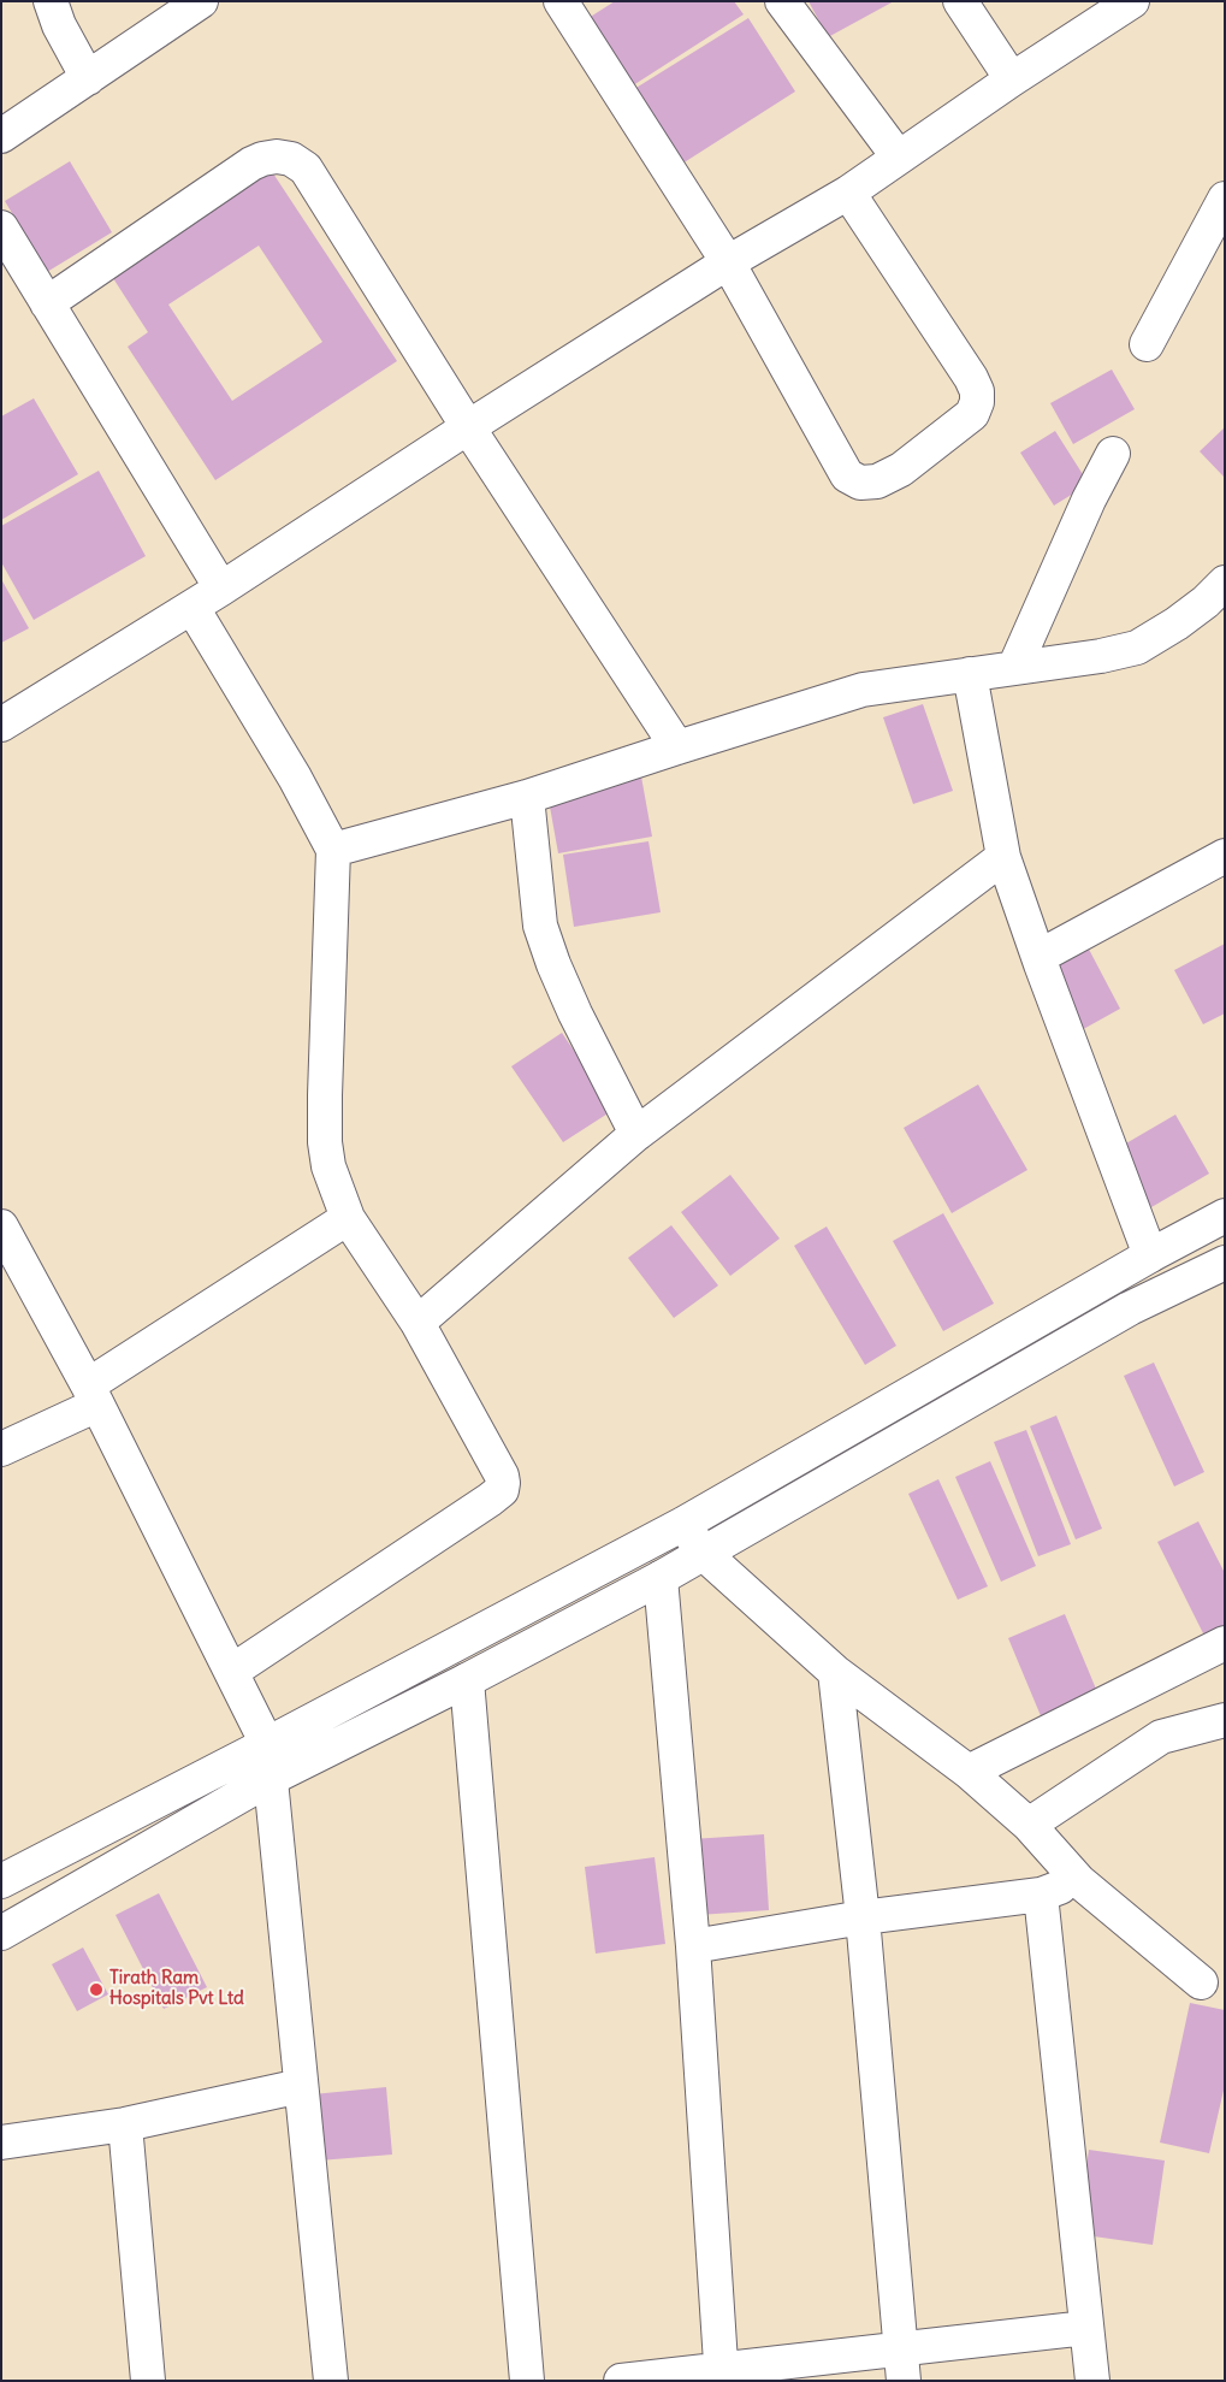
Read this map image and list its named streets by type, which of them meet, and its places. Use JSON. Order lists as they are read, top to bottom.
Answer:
{
  "places": ["Tirath Ram Hospitals Pvt Ltd"]
}
